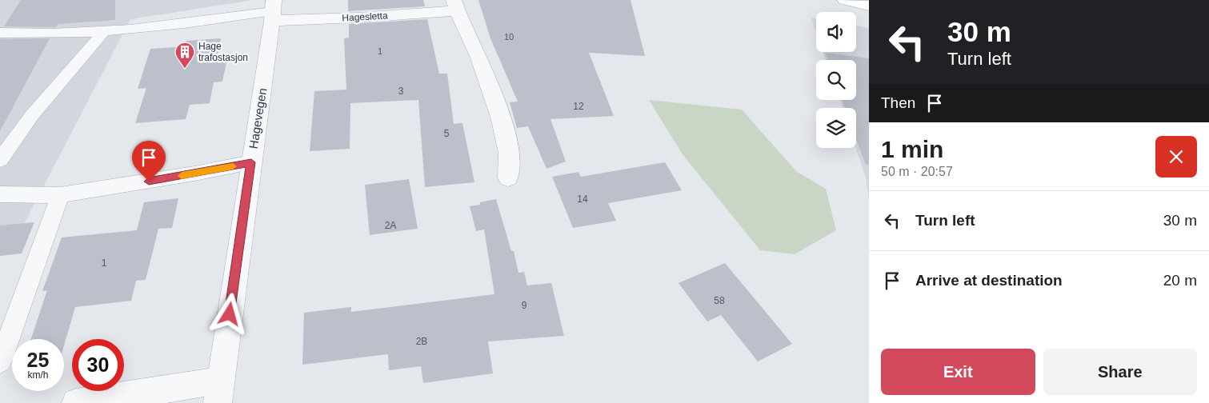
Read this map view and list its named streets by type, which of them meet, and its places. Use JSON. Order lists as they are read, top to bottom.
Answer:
{
  "streets": {
    "street": ["Hagesletta", "Hagevegen"]
  },
  "crossings": [
    ["Hagesletta", "Hagevegen"]
  ],
  "places": {
    "building": ["Hage trafostasjon"]
  },
  "house_numbers": [
    "10",
    "1",
    "3",
    "12",
    "5",
    "14",
    "2A",
    "1",
    "58",
    "9",
    "2B"
  ],
  "page": {
    "turn": ["30 m", "Turn left"],
    "then": "Then",
    "heading": ["1 min", "50 m · 20:57"],
    "list": [
      {
        "name": "Turn left",
        "value": "30 m"
      },
      {
        "name": "Arrive at destination",
        "value": "20 m"
      }
    ],
    "speed": "25 km/h",
    "limit": "30",
    "buttons": ["Exit", "Share"]
  }
}
